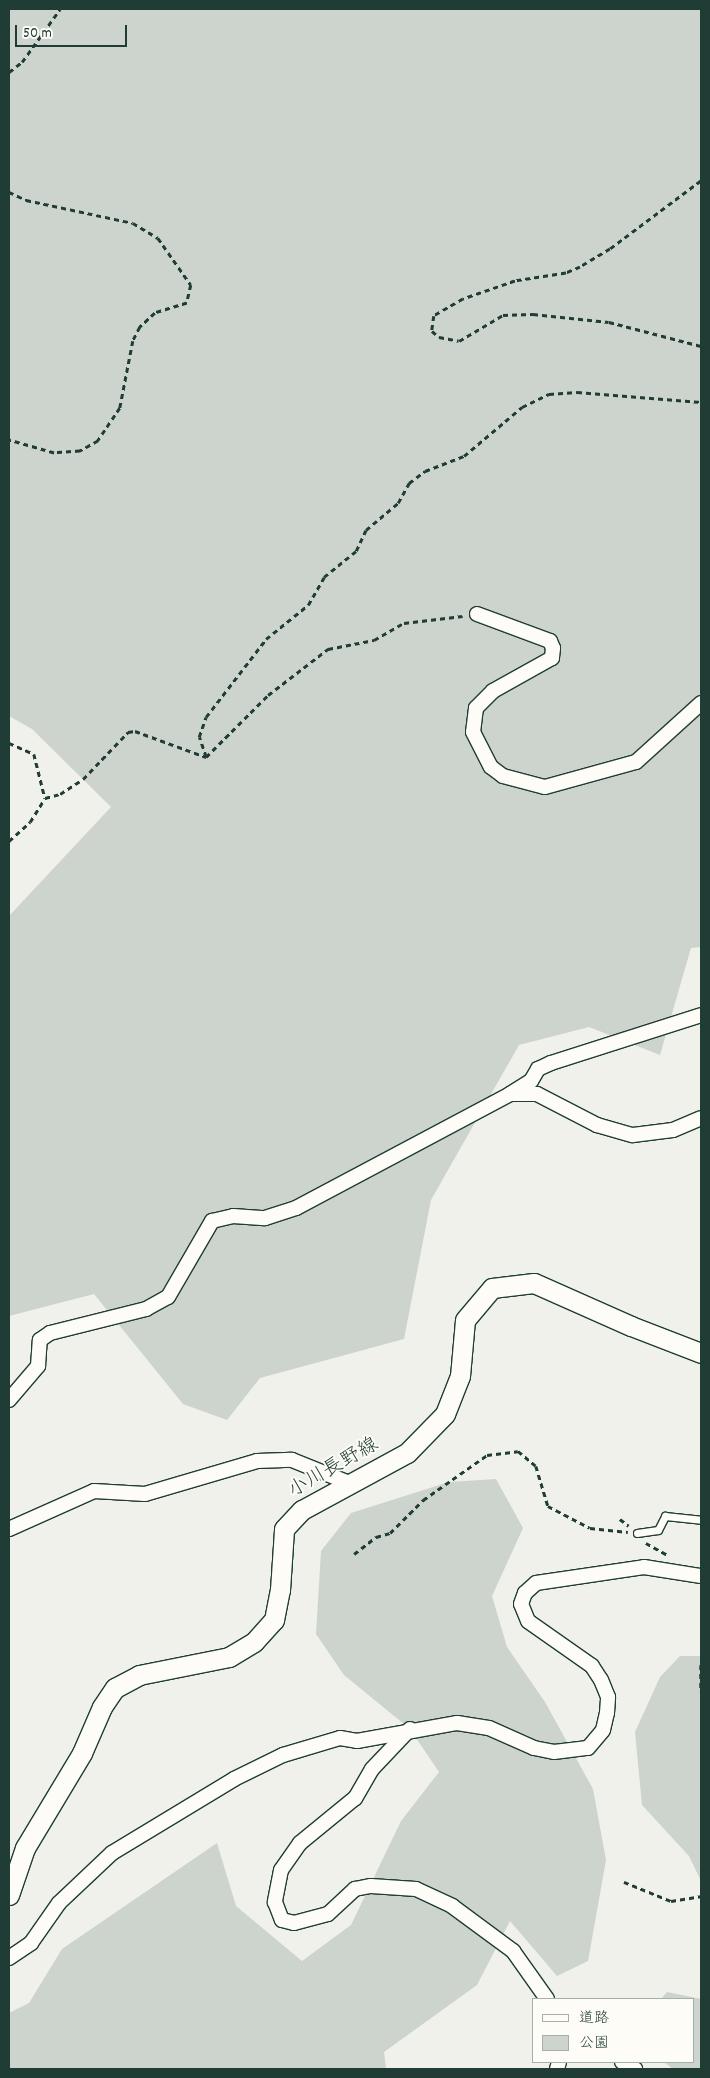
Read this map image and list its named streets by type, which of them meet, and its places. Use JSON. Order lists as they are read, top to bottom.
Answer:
{
  "streets": {
    "main road": ["小川長野線"]
  },
  "legend": ["道路", "公園"],
  "scale_bar": "50 m"
}
